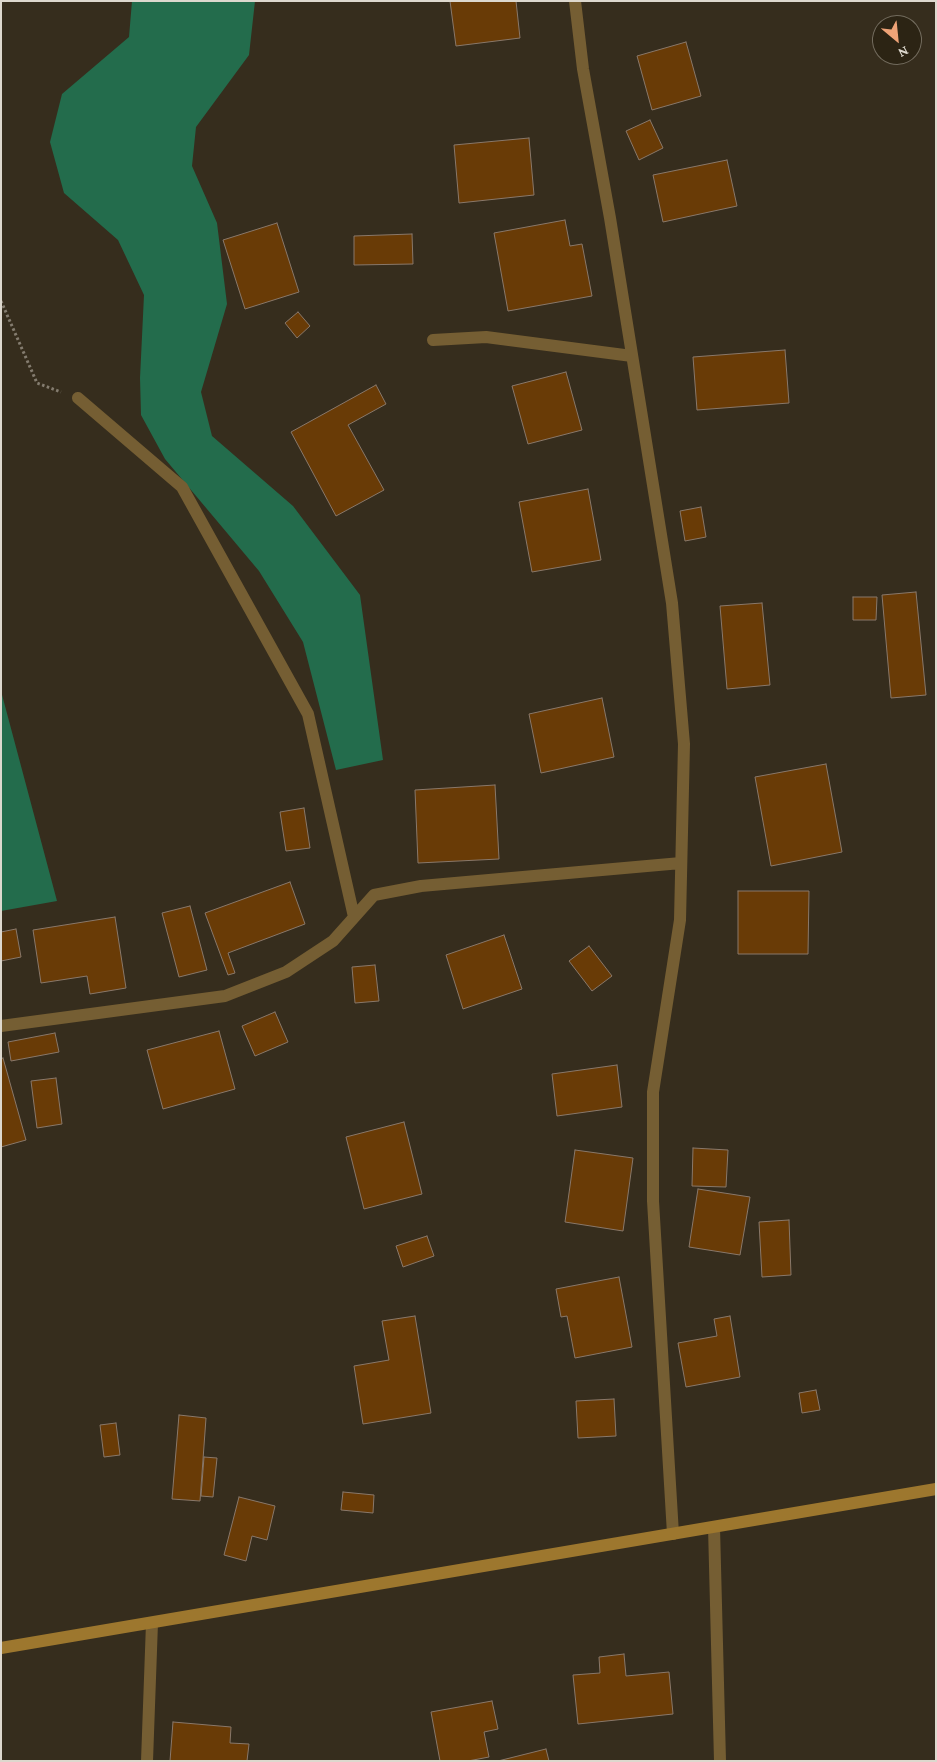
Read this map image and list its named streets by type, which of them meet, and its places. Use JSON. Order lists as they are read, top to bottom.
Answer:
{
  "north": "bottom right"
}
